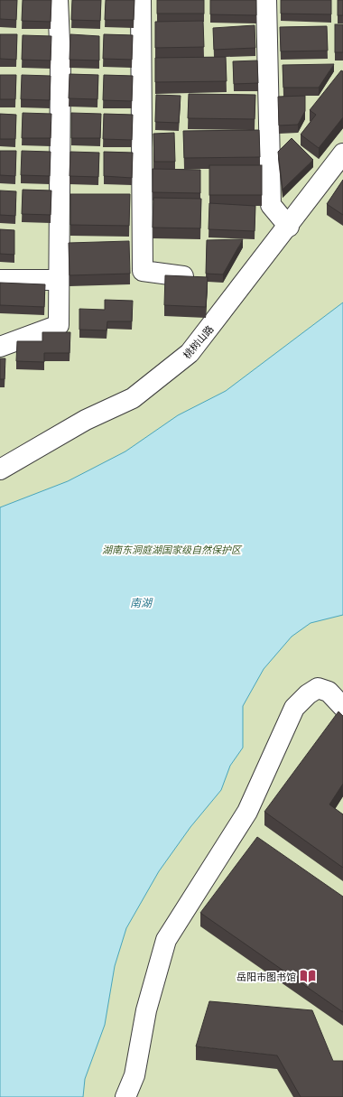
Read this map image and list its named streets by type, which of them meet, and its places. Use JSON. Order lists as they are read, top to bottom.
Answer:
{
  "streets": {
    "street": ["桃树山路"]
  },
  "water": ["南湖"],
  "parks": ["湖南东洞庭湖国家级自然保护区"],
  "places": {
    "library": ["岳阳市图书馆"]
  }
}
